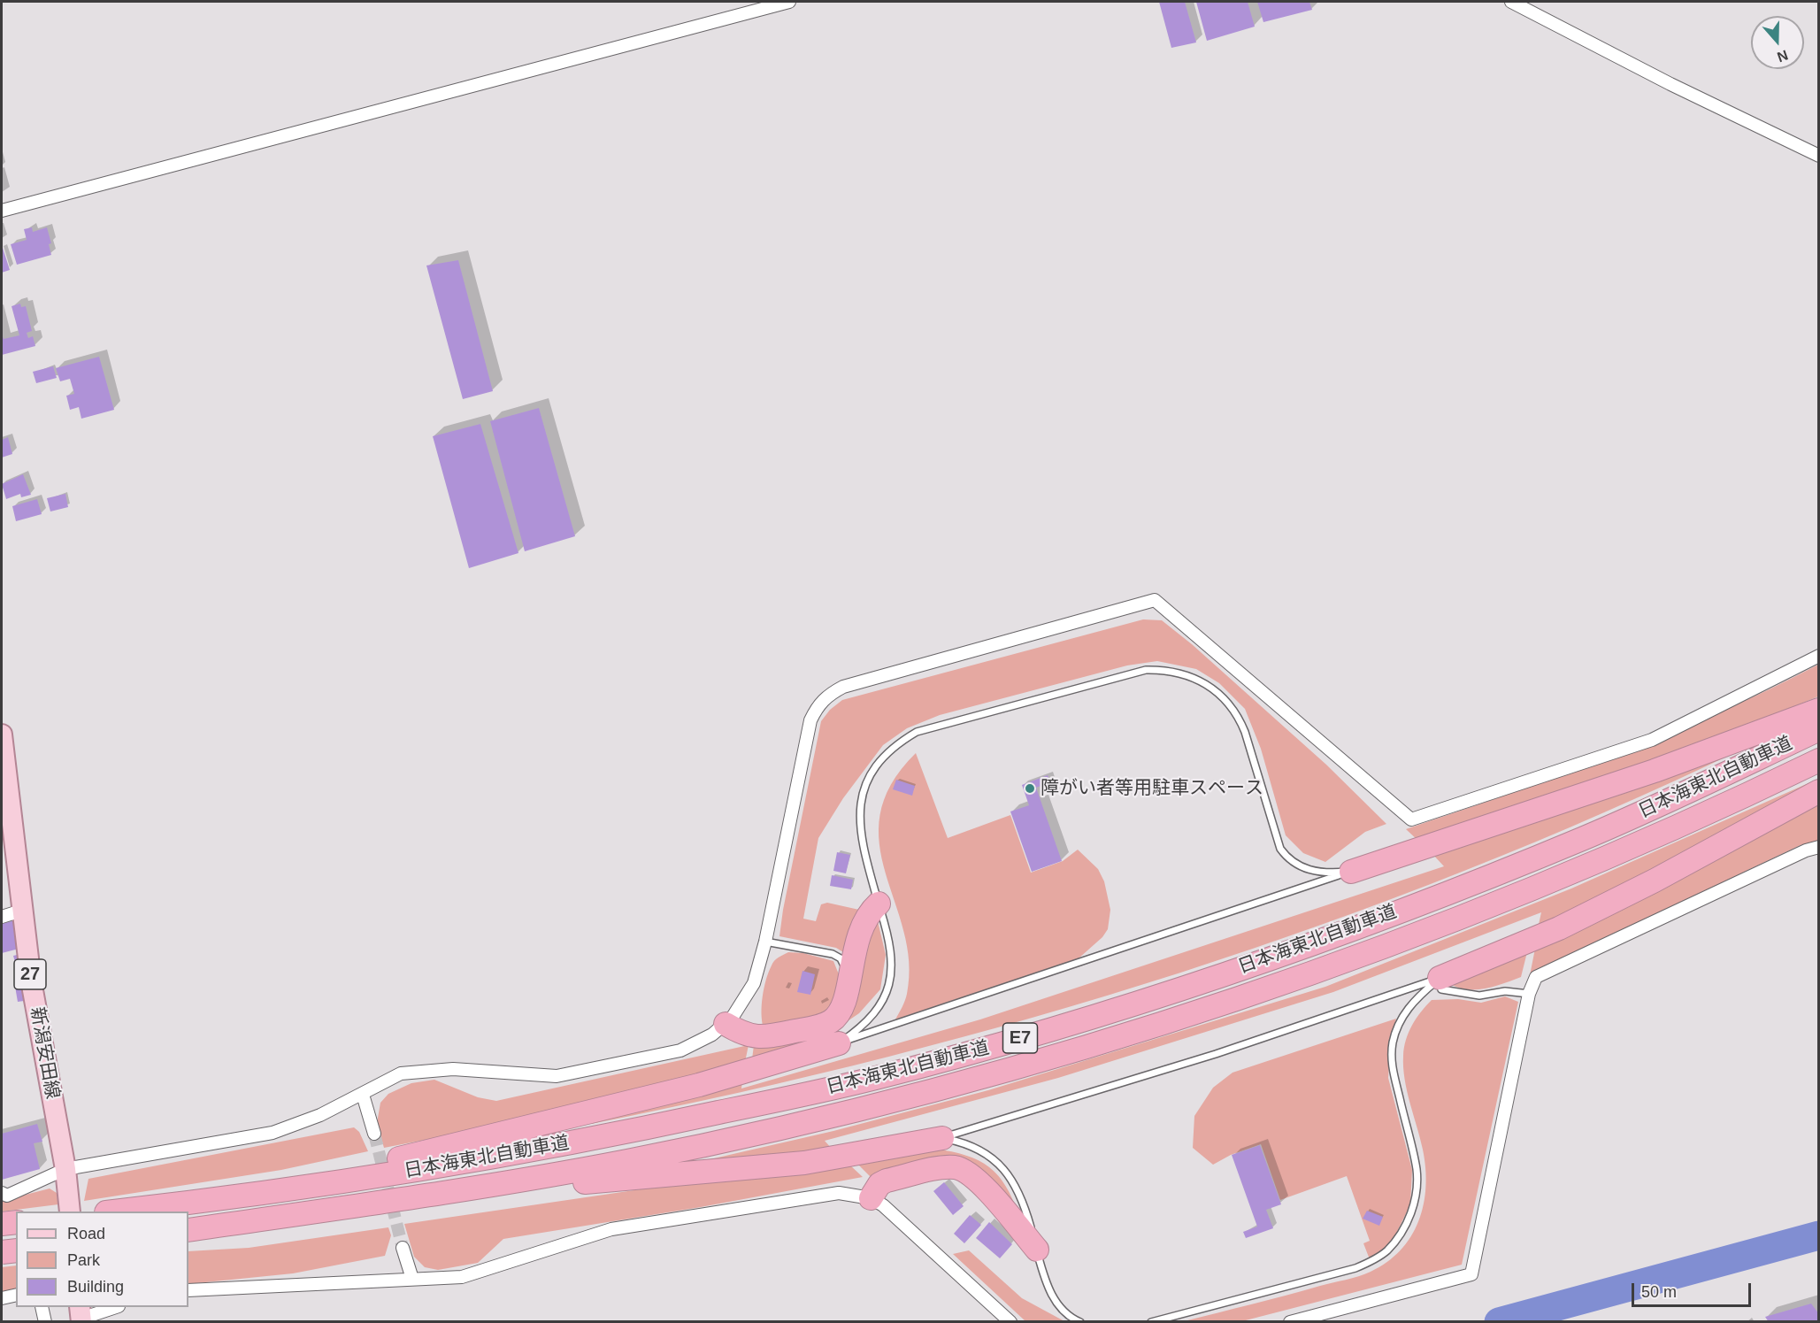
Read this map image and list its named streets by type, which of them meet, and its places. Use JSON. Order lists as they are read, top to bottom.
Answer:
{
  "streets": {
    "highway": ["日本海東北自動車道", "E7"],
    "main road": ["27", "新潟安田線"]
  },
  "places": ["障がい者等用駐車スペース"],
  "legend": ["Road", "Park", "Building"],
  "scale_bar": "50 m",
  "north": "bottom"
}
